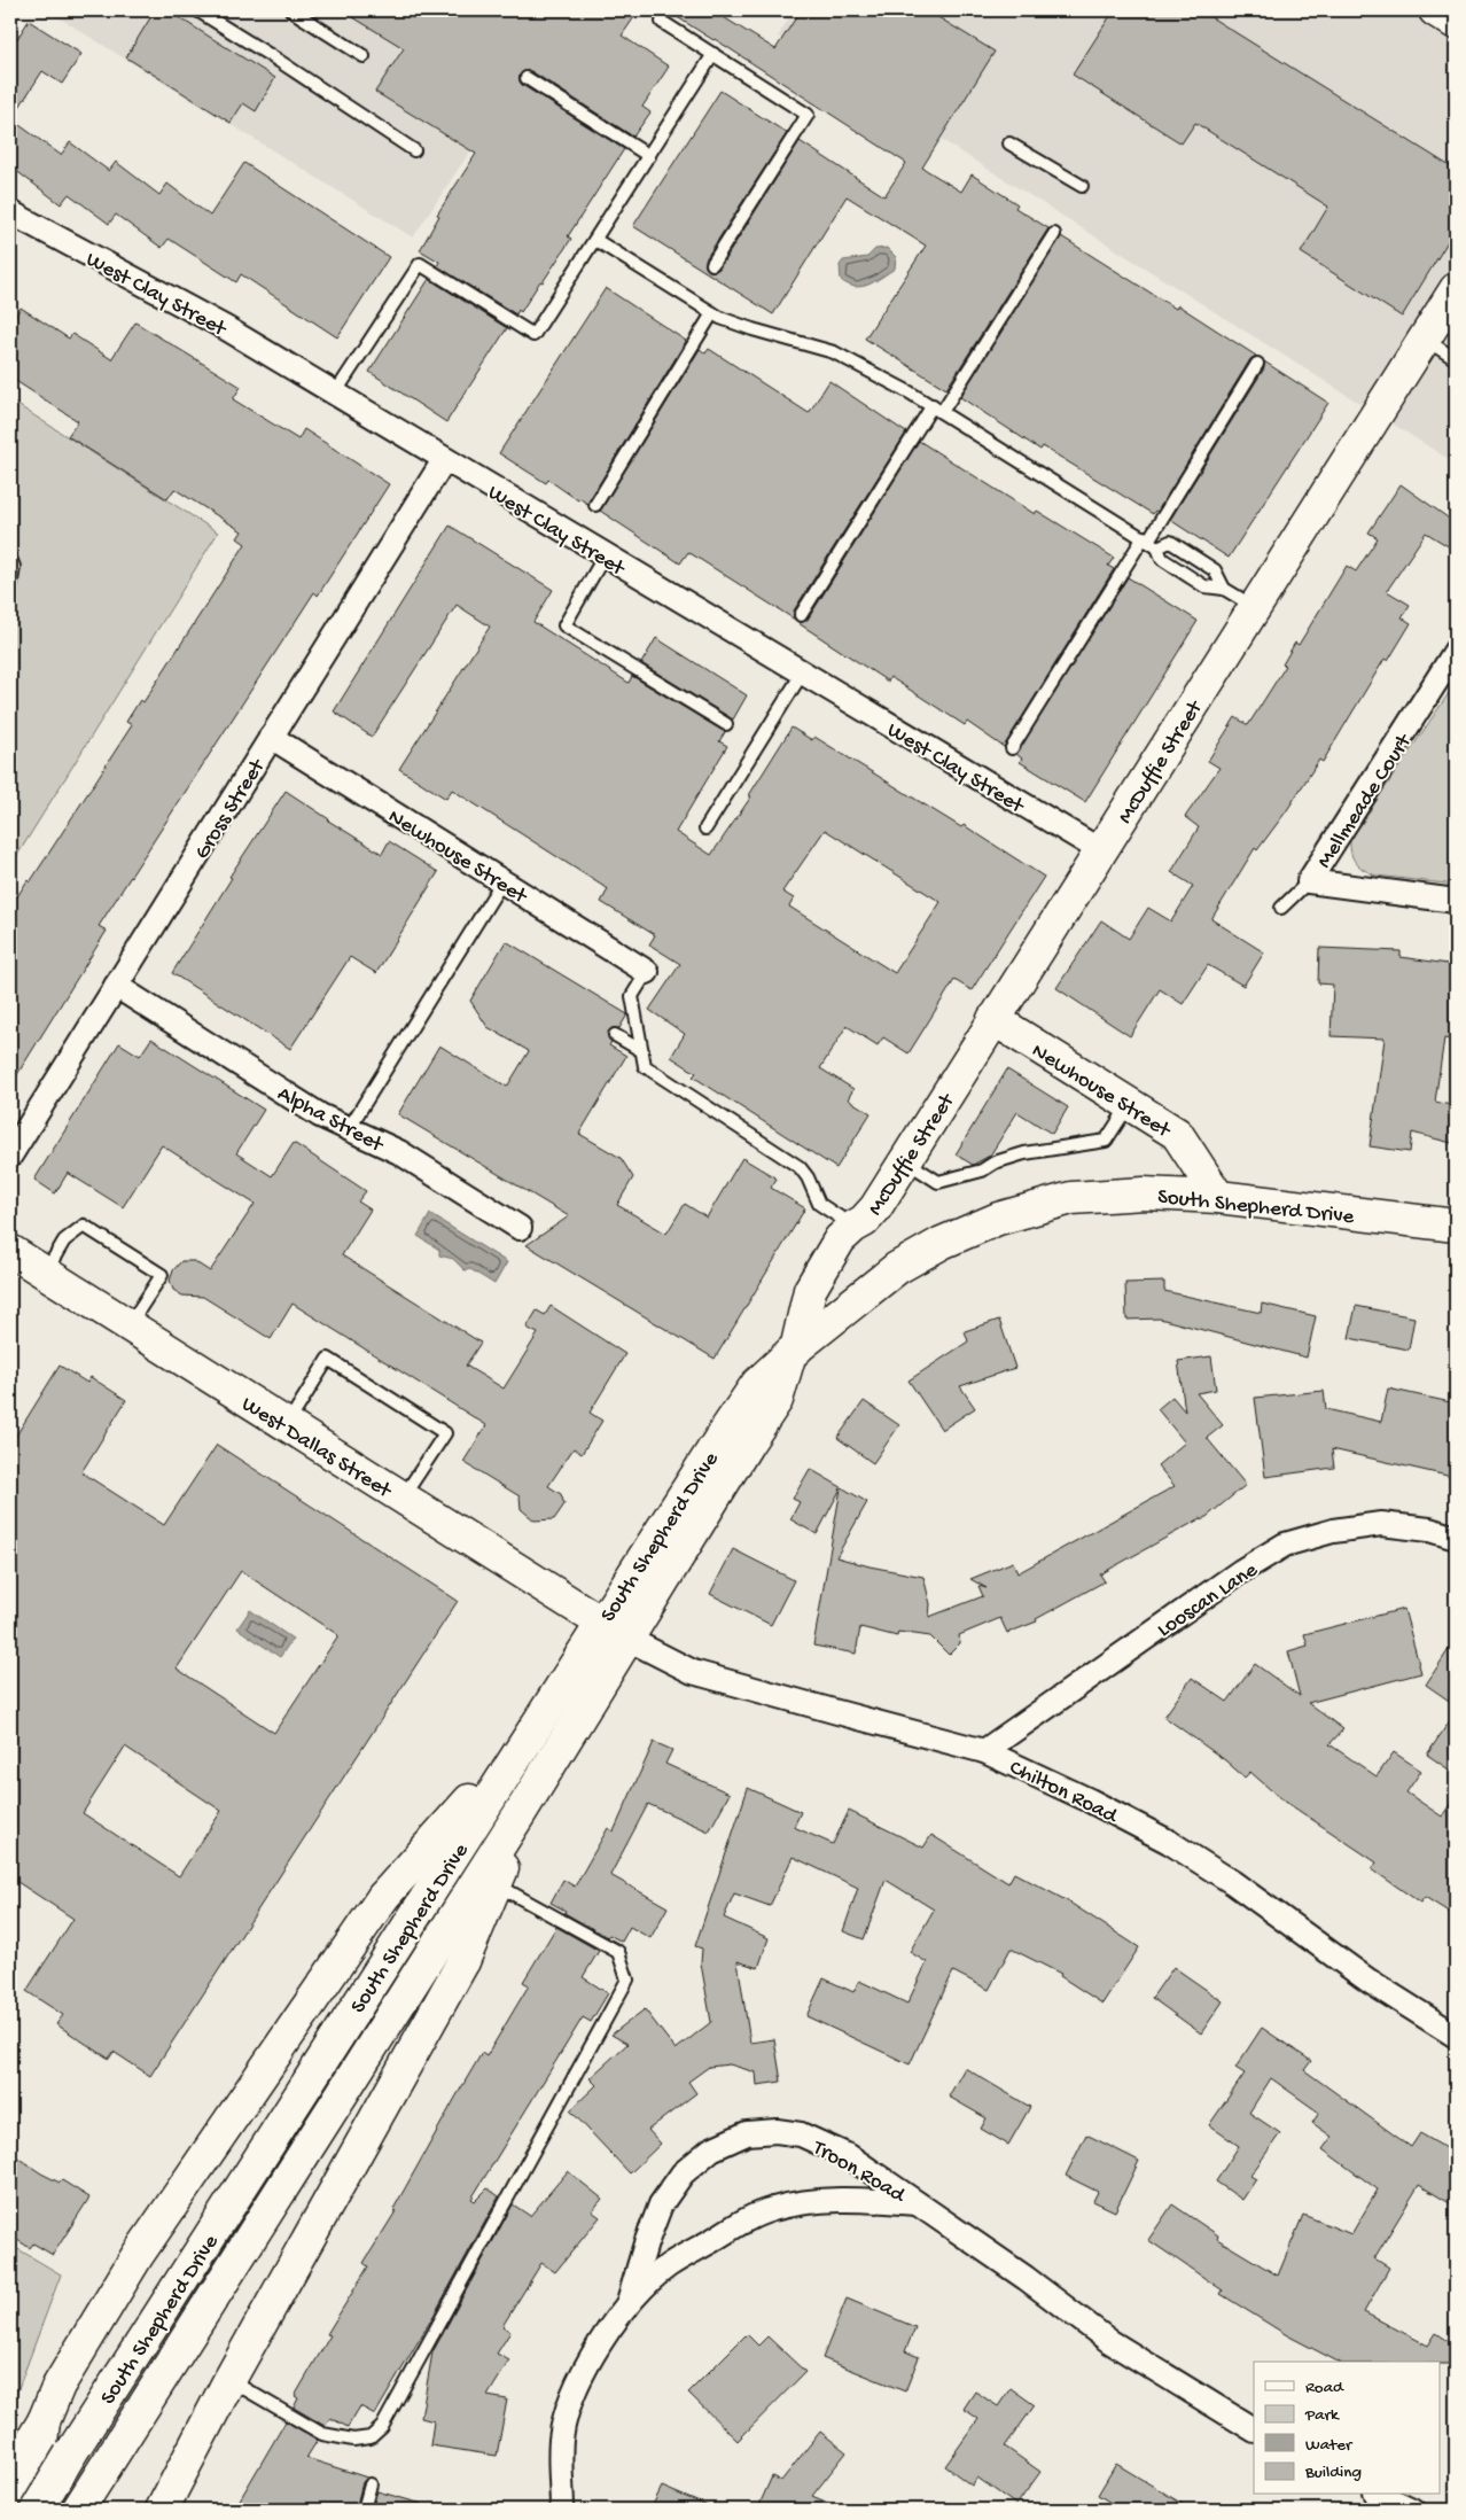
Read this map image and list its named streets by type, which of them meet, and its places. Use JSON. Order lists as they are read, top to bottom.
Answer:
{
  "streets": {
    "main road": [
      "McDuffie Street",
      "Newhouse Street",
      "South Shepherd Drive",
      "West Dallas Street"
    ],
    "street": [
      "West Clay Street",
      "Mellmeade Court",
      "Gross Street",
      "Alpha Street",
      "Looscan Lane",
      "Chilton Road",
      "Troon Road"
    ]
  },
  "crossings": [
    ["West Clay Street", "McDuffie Street"],
    ["West Clay Street", "Gross Street"],
    ["McDuffie Street", "Newhouse Street"],
    ["McDuffie Street", "South Shepherd Drive"],
    ["Gross Street", "Newhouse Street"],
    ["Gross Street", "Alpha Street"],
    ["Newhouse Street", "South Shepherd Drive"],
    ["South Shepherd Drive", "West Dallas Street"],
    ["South Shepherd Drive", "Chilton Road"],
    ["West Dallas Street", "Chilton Road"],
    ["Looscan Lane", "Chilton Road"]
  ],
  "legend": [
    "Road",
    "Park",
    "Water",
    "Building"
  ]
}
